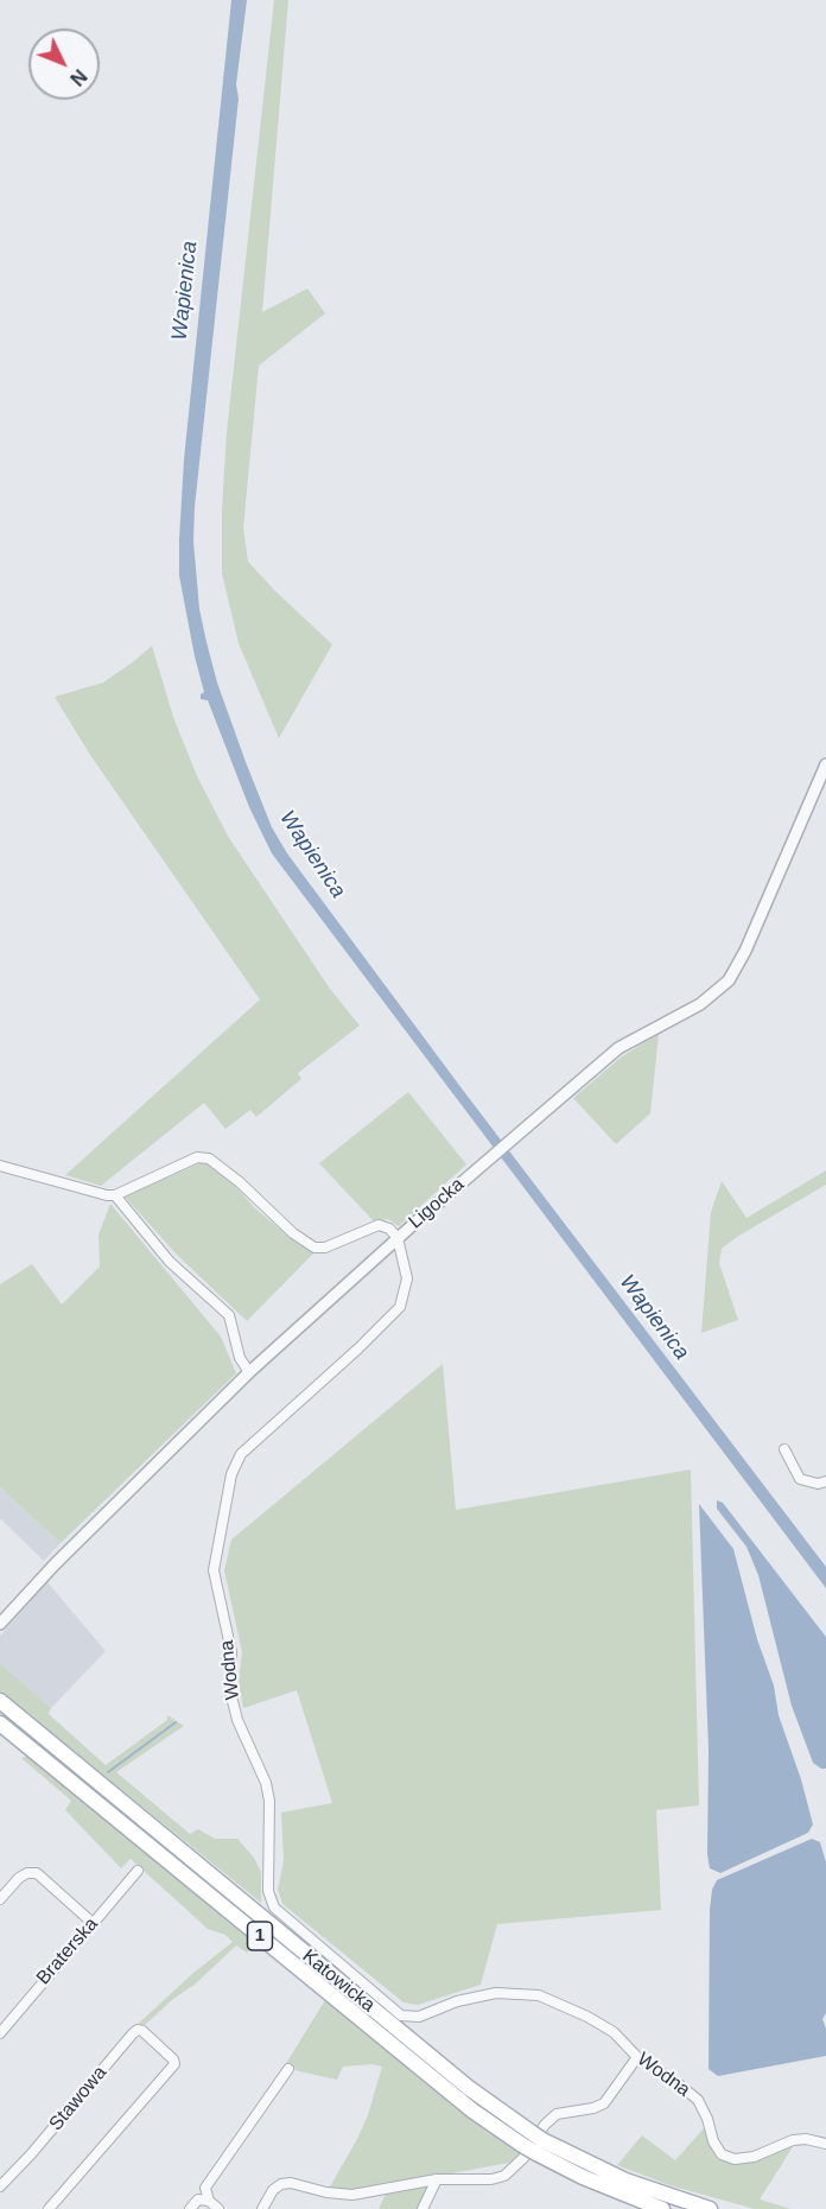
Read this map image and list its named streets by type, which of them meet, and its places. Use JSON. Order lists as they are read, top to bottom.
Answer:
{
  "streets": {
    "main road": ["1", "Katowicka"],
    "street": [
      "Ligocka",
      "Wodna",
      "Braterska",
      "Stawowa"
    ]
  },
  "crossings": [
    ["Ligocka", "Wodna"]
  ],
  "water": ["Wapienica"],
  "north": "bottom right"
}
